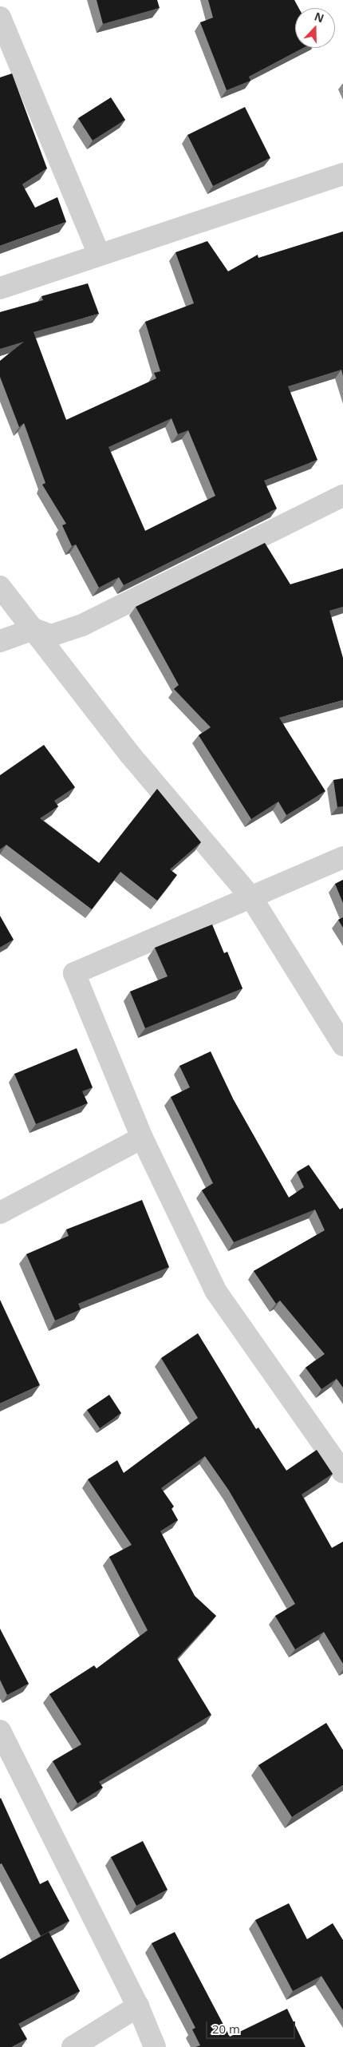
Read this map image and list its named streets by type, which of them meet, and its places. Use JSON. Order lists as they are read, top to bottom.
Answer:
{
  "scale_bar": "20 m",
  "north": "top"
}
